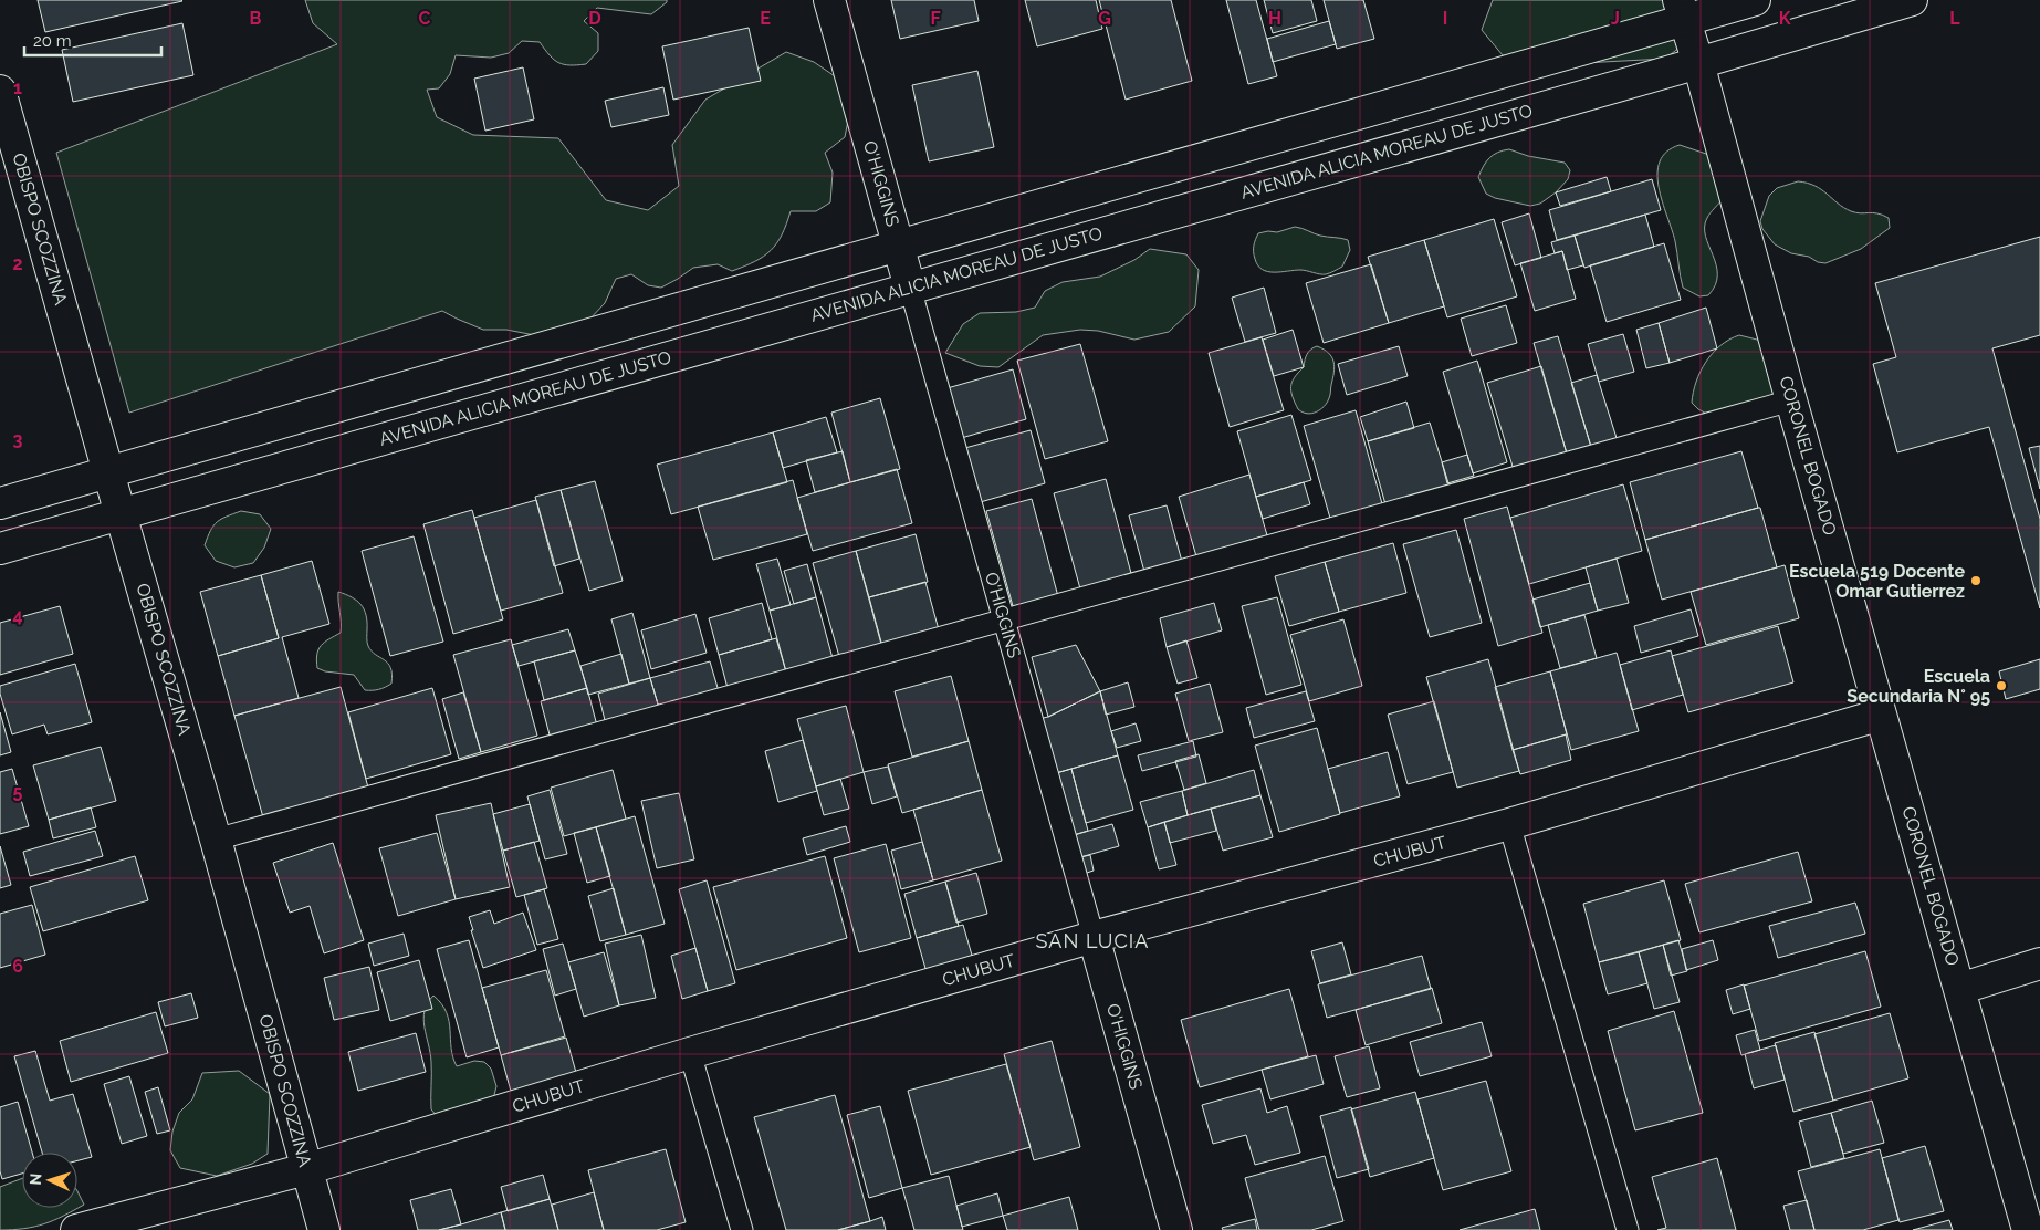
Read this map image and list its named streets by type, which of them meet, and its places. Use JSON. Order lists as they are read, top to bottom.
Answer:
{
  "streets": {
    "street": [
      "AVENIDA ALICIA MOREAU DE JUSTO",
      "O'HIGGINS",
      "OBISPO SCOZZINA",
      "CORONEL BOGADO",
      "CHUBUT"
    ]
  },
  "crossings": [
    ["AVENIDA ALICIA MOREAU DE JUSTO", "O'HIGGINS"],
    ["AVENIDA ALICIA MOREAU DE JUSTO", "OBISPO SCOZZINA"],
    ["AVENIDA ALICIA MOREAU DE JUSTO", "CORONEL BOGADO"],
    ["O'HIGGINS", "CHUBUT"],
    ["OBISPO SCOZZINA", "CHUBUT"],
    ["CORONEL BOGADO", "CHUBUT"]
  ],
  "districts": ["SAN LUCIA"],
  "places": ["Escuela 519 Docente Omar Gutierrez", "Escuela Secundaria N° 95"],
  "scale_bar": "20 m",
  "north": "left",
  "grid": {
    "columns": [
      "B",
      "C",
      "D",
      "E",
      "F",
      "G",
      "H",
      "I",
      "J",
      "K",
      "L"
    ],
    "rows": [
      "1",
      "2",
      "3",
      "4",
      "5",
      "6"
    ]
  }
}
